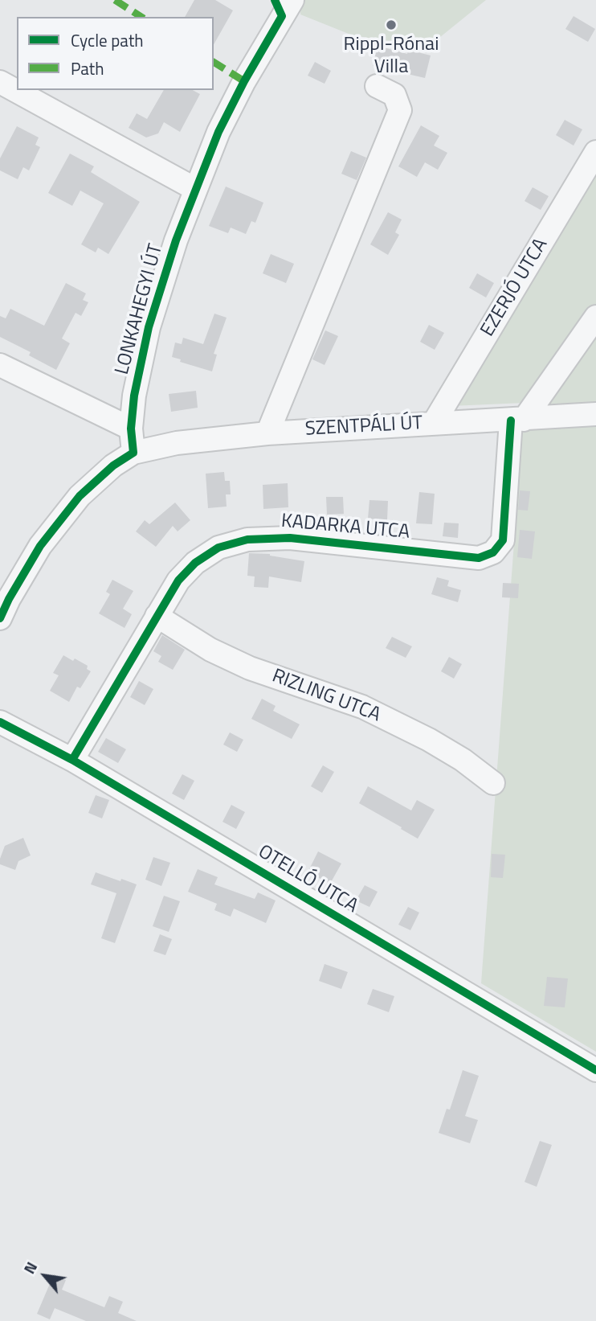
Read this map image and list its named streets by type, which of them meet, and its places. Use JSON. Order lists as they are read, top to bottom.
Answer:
{
  "streets": {
    "street": [
      "EZERJÓ UTCA",
      "LONKAHEGYI ÚT",
      "SZENTPÁLI ÚT",
      "KADARKA UTCA",
      "RIZLING UTCA",
      "OTELLÓ UTCA"
    ]
  },
  "crossings": [
    ["EZERJÓ UTCA", "SZENTPÁLI ÚT"],
    ["LONKAHEGYI ÚT", "SZENTPÁLI ÚT"],
    ["SZENTPÁLI ÚT", "KADARKA UTCA"],
    ["KADARKA UTCA", "RIZLING UTCA"],
    ["KADARKA UTCA", "OTELLÓ UTCA"]
  ],
  "places": ["Rippl-Rónai Villa"],
  "legend": ["Cycle path", "Path"],
  "north": "top left"
}
